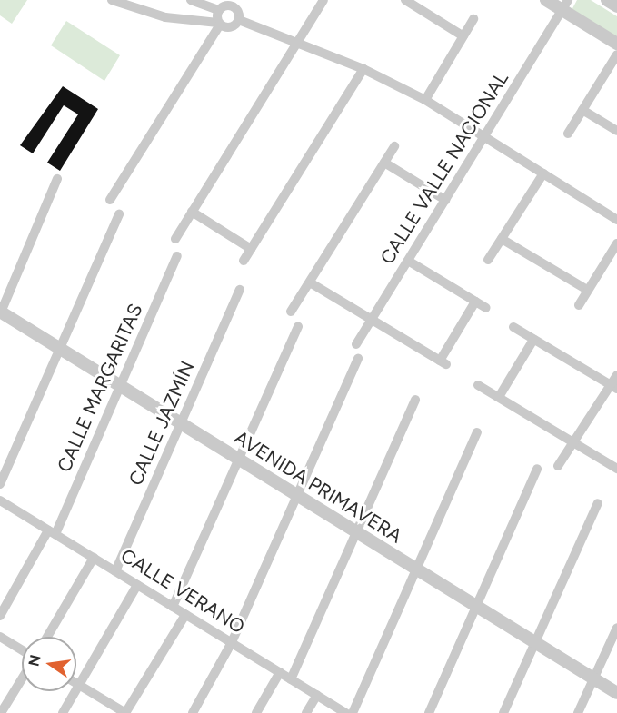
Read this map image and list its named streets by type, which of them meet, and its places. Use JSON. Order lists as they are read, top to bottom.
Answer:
{
  "streets": {
    "street": [
      "CALLE VALLE NACIONAL",
      "CALLE MARGARITAS",
      "CALLE JAZMÍN",
      "AVENIDA PRIMAVERA",
      "CALLE VERANO"
    ]
  },
  "crossings": [
    ["CALLE MARGARITAS", "AVENIDA PRIMAVERA"],
    ["CALLE MARGARITAS", "CALLE VERANO"],
    ["CALLE JAZMÍN", "AVENIDA PRIMAVERA"],
    ["CALLE JAZMÍN", "CALLE VERANO"]
  ],
  "north": "left"
}
